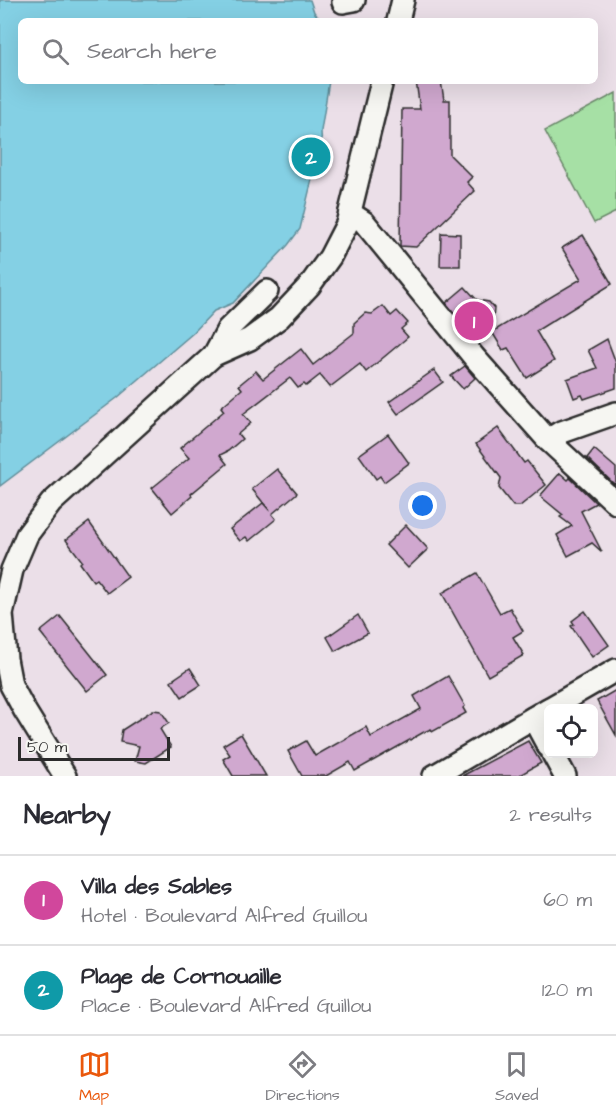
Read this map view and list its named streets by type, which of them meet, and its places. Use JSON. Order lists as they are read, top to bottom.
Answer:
{
  "scale_bar": "50 m",
  "page": {
    "search": "Search here",
    "pins": ["2", "1"],
    "scale": "50 m",
    "heading": ["Nearby", "2 results"],
    "list": [
      {
        "mark": "1",
        "name": "Villa des Sables",
        "note": "Hotel · Boulevard Alfred Guillou",
        "value": "60 m"
      },
      {
        "mark": "2",
        "name": "Plage de Cornouaille",
        "note": "Place · Boulevard Alfred Guillou",
        "value": "120 m"
      }
    ],
    "nav": ["Map", "Directions", "Saved"]
  }
}
